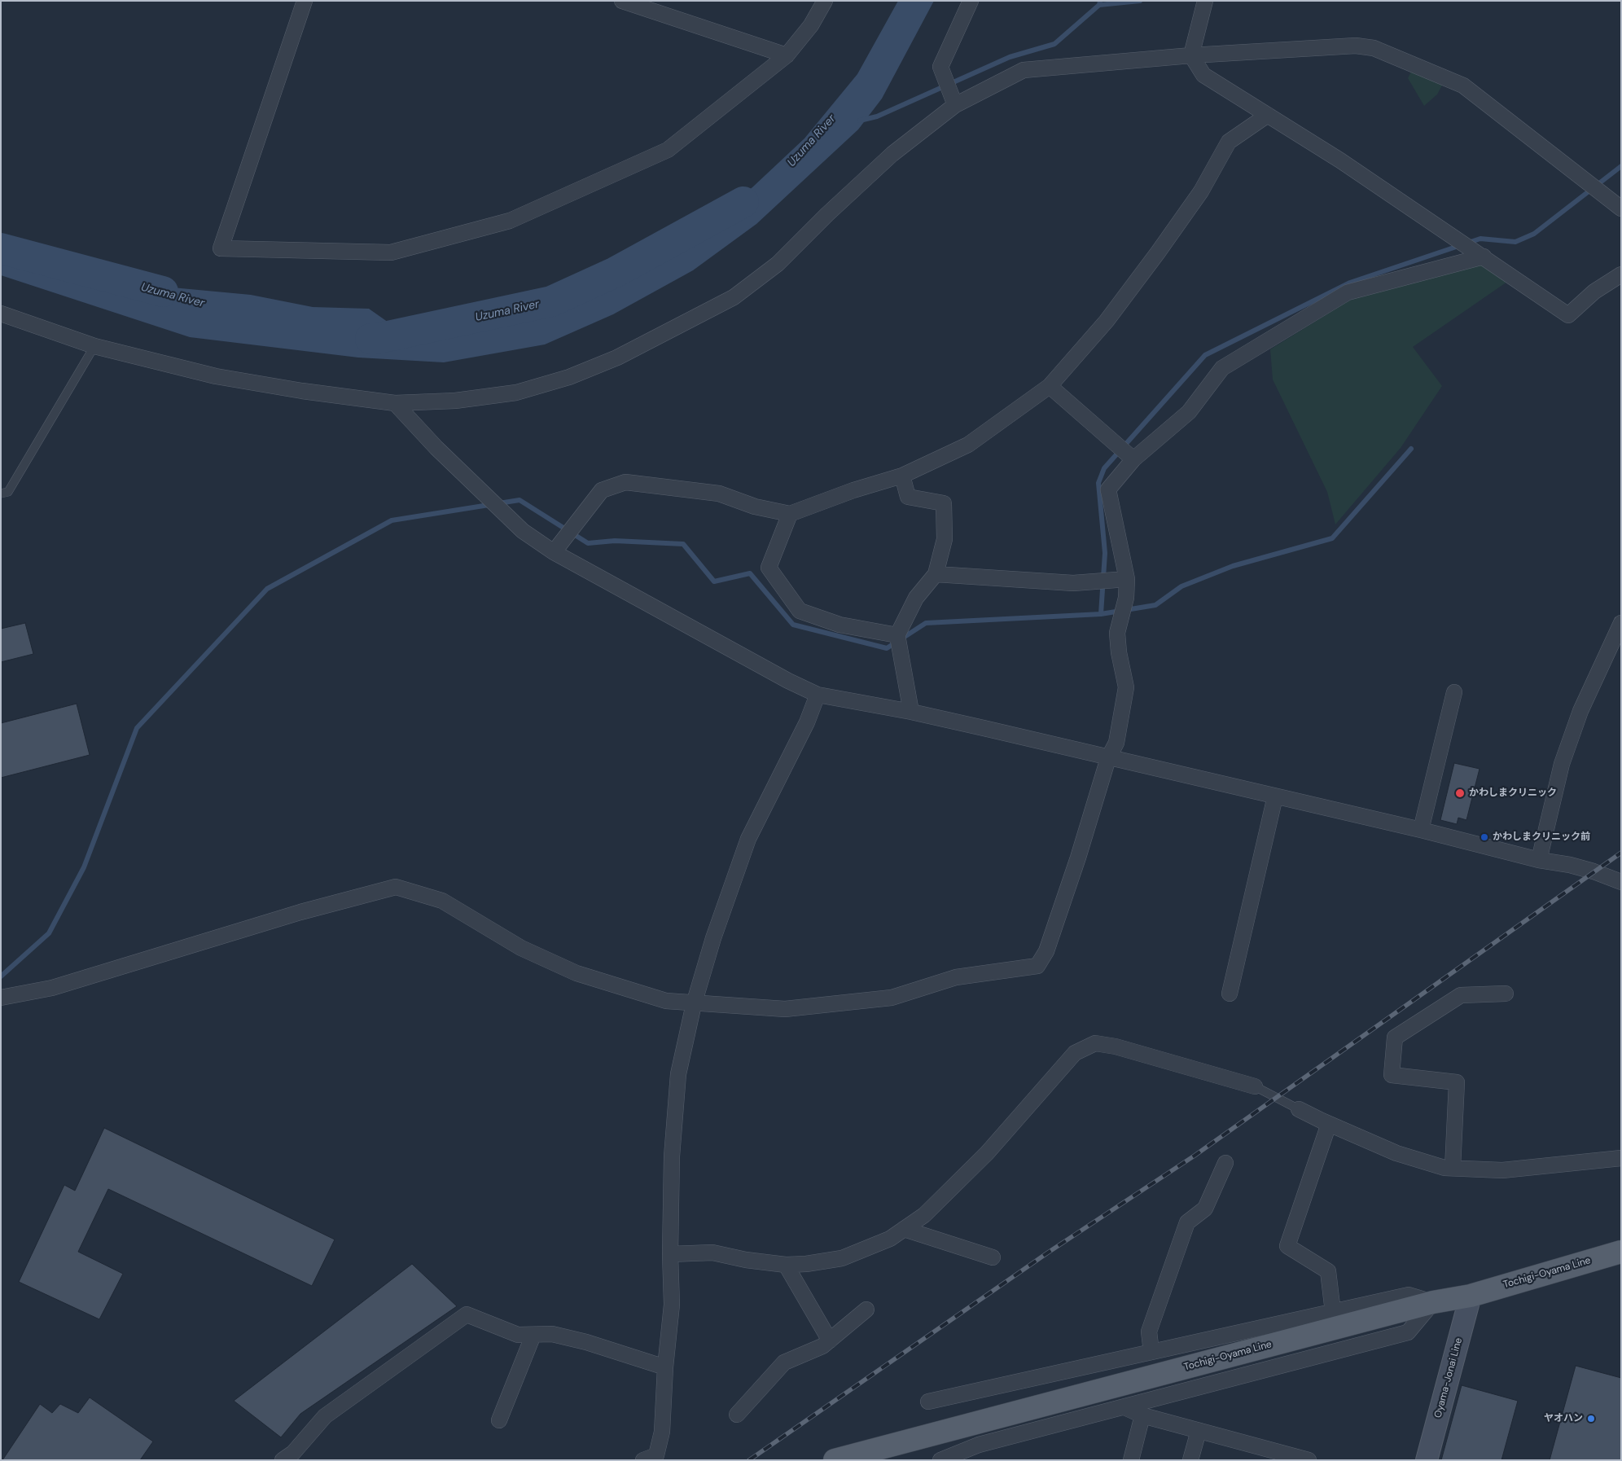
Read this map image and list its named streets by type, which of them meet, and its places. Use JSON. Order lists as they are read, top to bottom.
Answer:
{
  "streets": {
    "main road": ["Tochigi-Oyama Line", "Oyama-Jonai Line"]
  },
  "crossings": [
    ["Tochigi-Oyama Line", "Oyama-Jonai Line"]
  ],
  "water": ["Uzuma River"],
  "places": ["かわしまクリニック", "かわしまクリニック前", "ヤオハン"]
}
